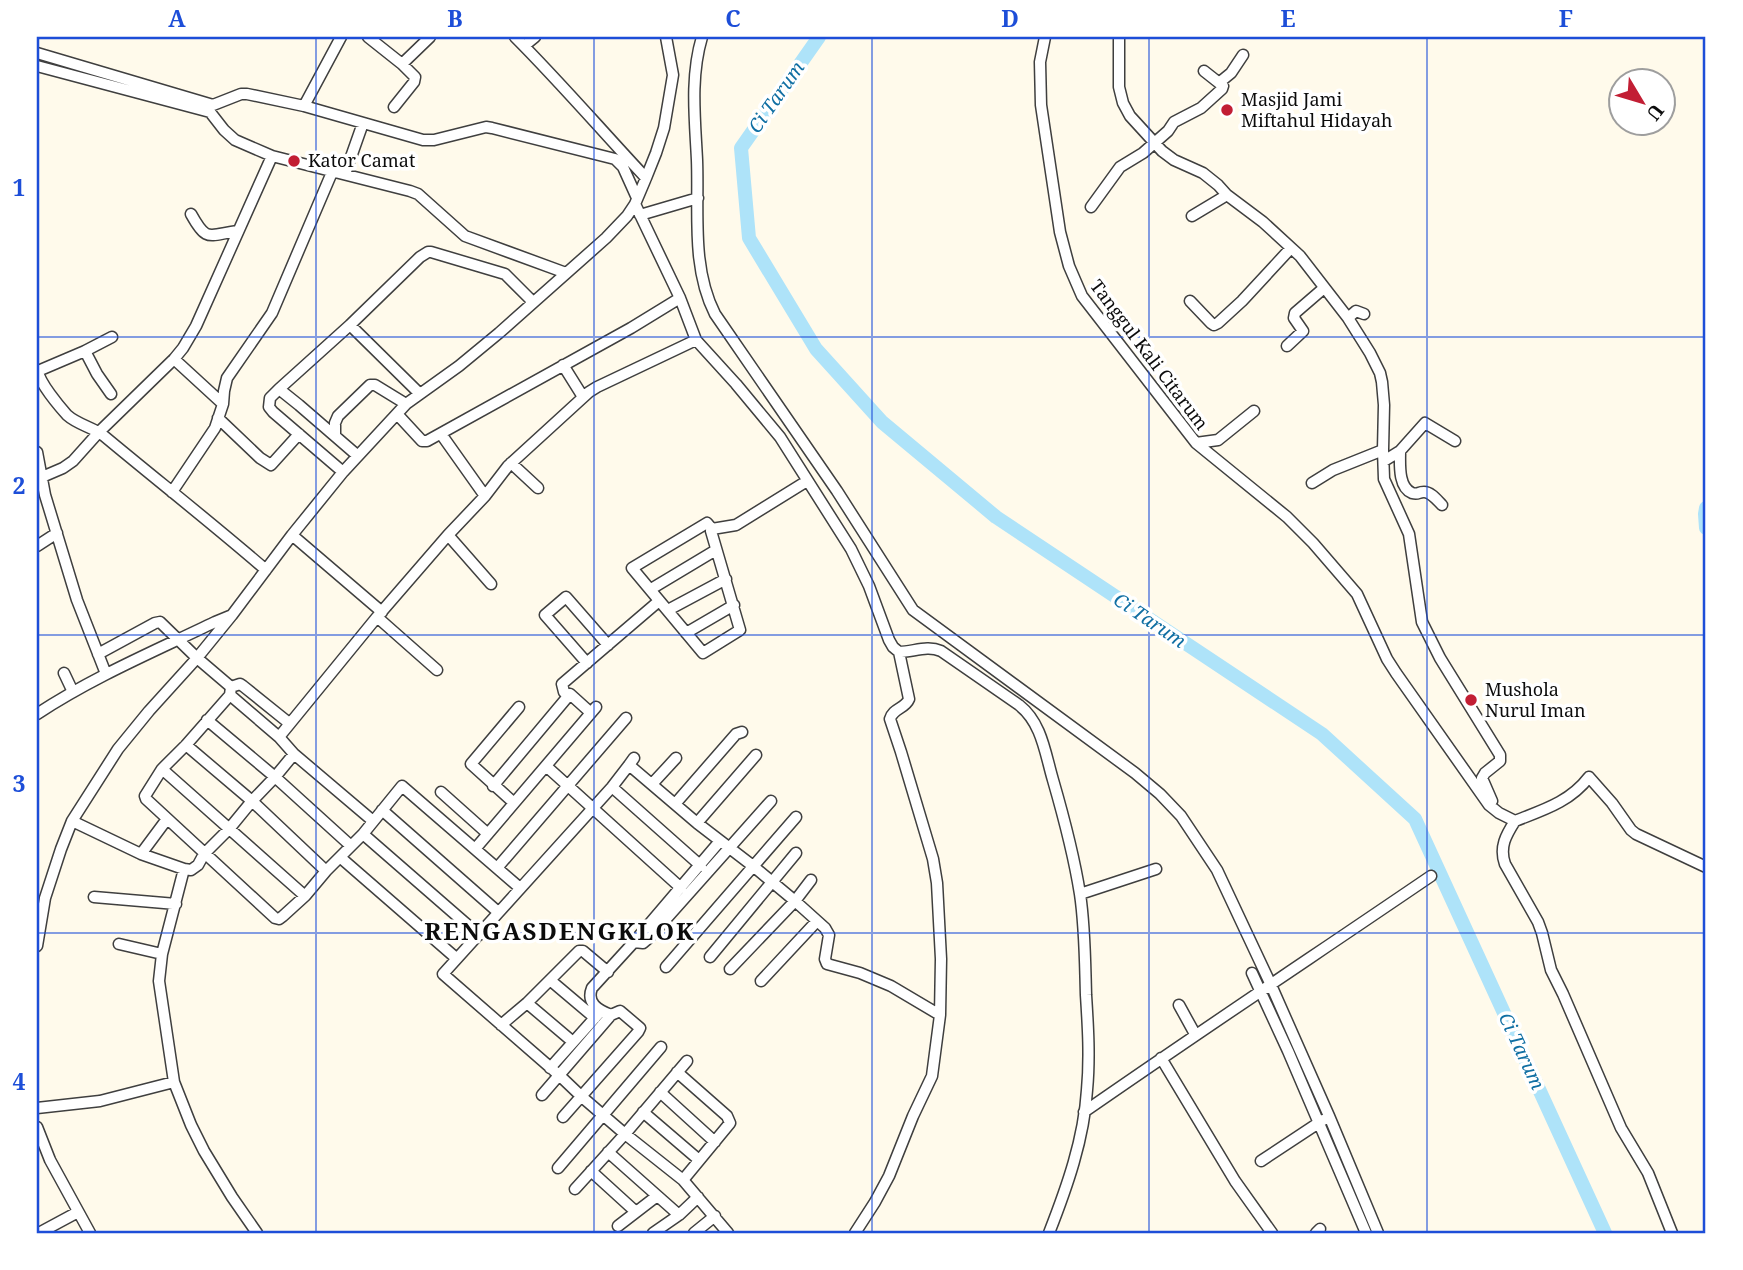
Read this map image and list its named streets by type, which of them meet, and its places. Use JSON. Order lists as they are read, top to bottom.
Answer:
{
  "streets": {
    "street": ["Tanggul Kali Citarum"]
  },
  "districts": ["RENGASDENGKLOK"],
  "water": ["Ci Tarum"],
  "places": ["Masjid Jami Miftahul Hidayah", "Kator Camat", "Mushola Nurul Iman"],
  "north": "bottom right",
  "grid": {
    "columns": [
      "A",
      "B",
      "C",
      "D",
      "E",
      "F"
    ],
    "rows": [
      "1",
      "2",
      "3",
      "4"
    ]
  }
}
